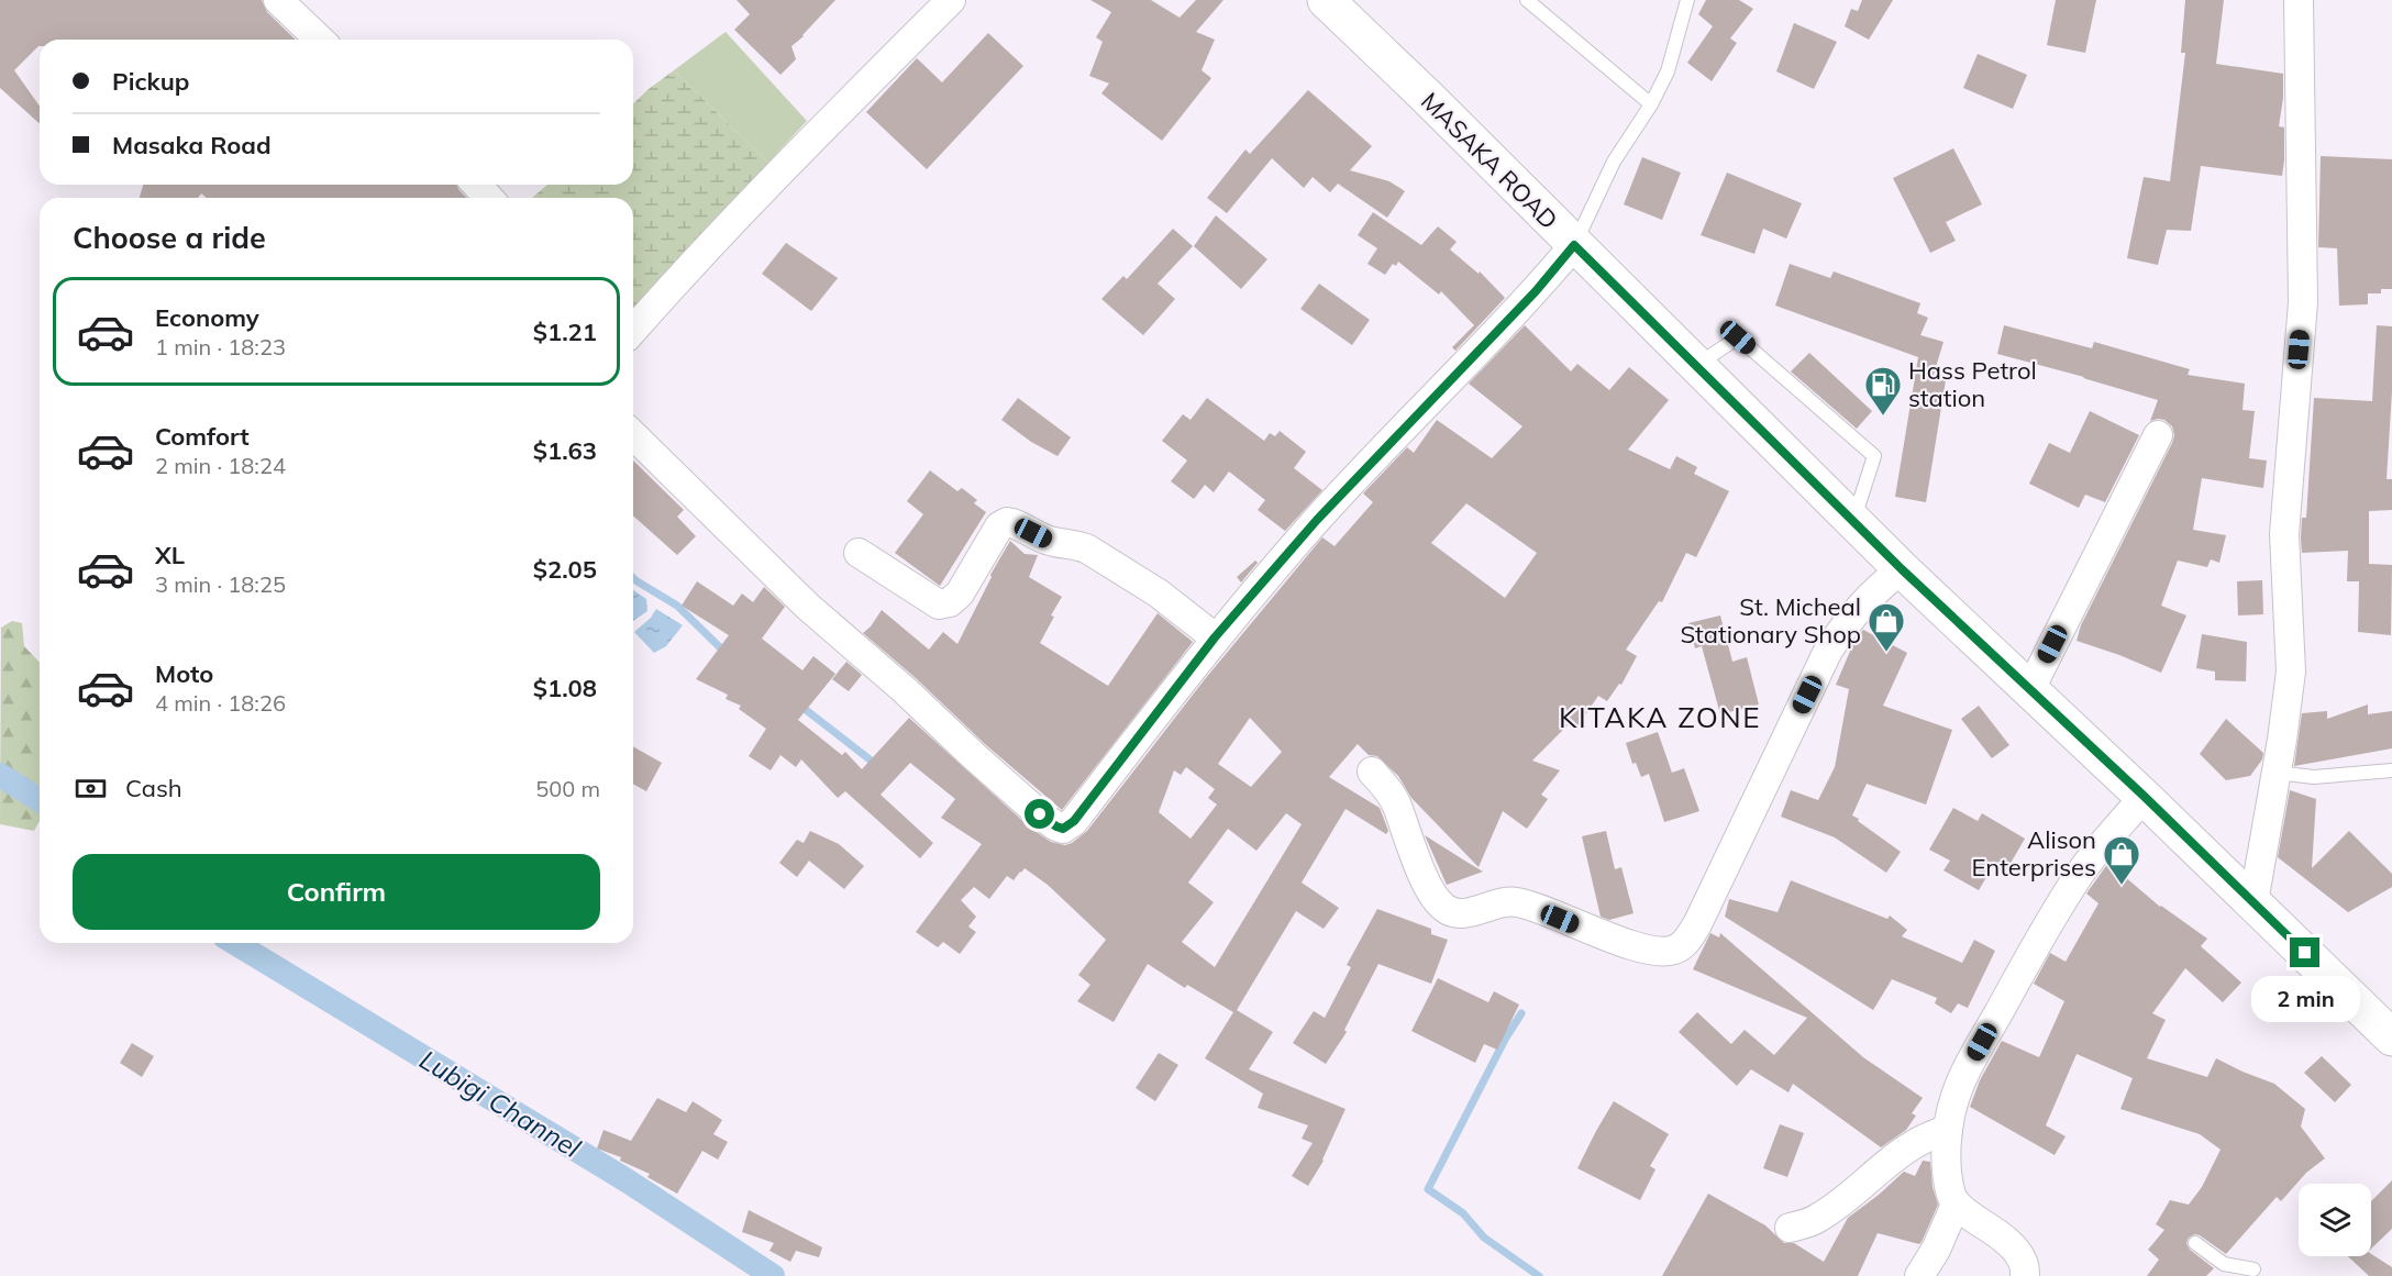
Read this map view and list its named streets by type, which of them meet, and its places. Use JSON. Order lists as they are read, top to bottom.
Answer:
{
  "streets": {
    "main road": ["MASAKA ROAD"]
  },
  "districts": ["KITAKA ZONE"],
  "water": ["Lubigi Channel"],
  "places": {
    "fuel station": ["Hass Petrol station"],
    "shop": ["St. Micheal Stationary Shop", "Alison Enterprises"]
  },
  "page": {
    "banner": ["Pickup", "Masaka Road"],
    "heading": "Choose a ride",
    "list": [
      {
        "name": "Economy",
        "note": "1 min · 18:23",
        "value": "$1.21"
      },
      {
        "name": "Comfort",
        "note": "2 min · 18:24",
        "value": "$1.63"
      },
      {
        "name": "XL",
        "note": "3 min · 18:25",
        "value": "$2.05"
      },
      {
        "name": "Moto",
        "note": "4 min · 18:26",
        "value": "$1.08"
      }
    ],
    "pay": ["Cash", "500 m"],
    "buttons": "Confirm",
    "bubble": "2 min"
  }
}
